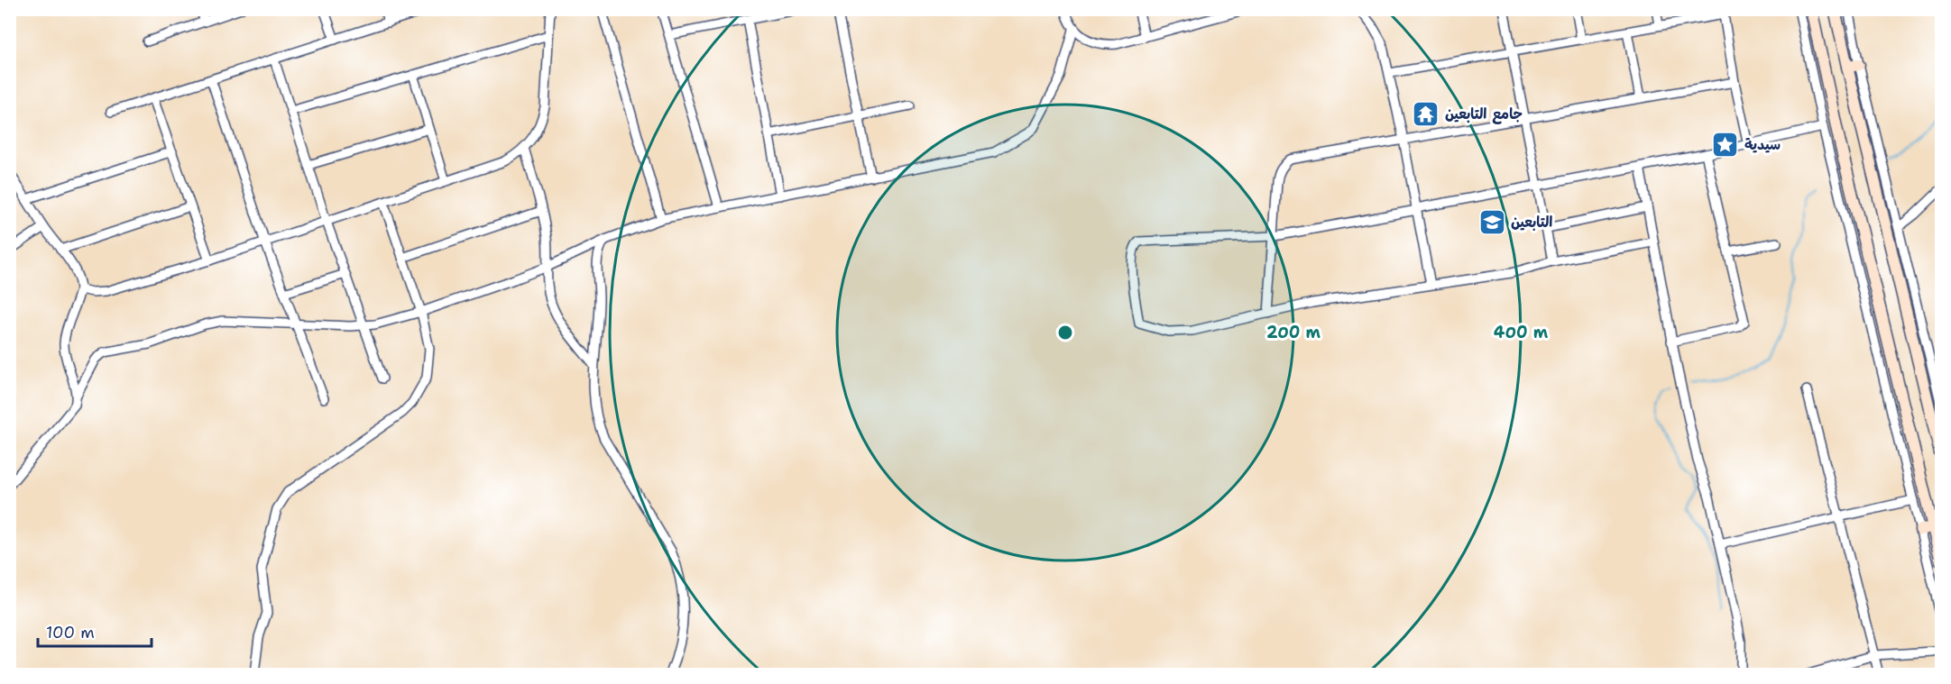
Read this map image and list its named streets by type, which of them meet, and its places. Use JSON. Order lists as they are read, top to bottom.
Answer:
{
  "places": {
    "temple": ["جامع التابعين"],
    "place": ["سيدية"],
    "school or university": ["التابعين"]
  },
  "scale_bar": "100 m",
  "rings": ["200 m", "400 m"]
}
